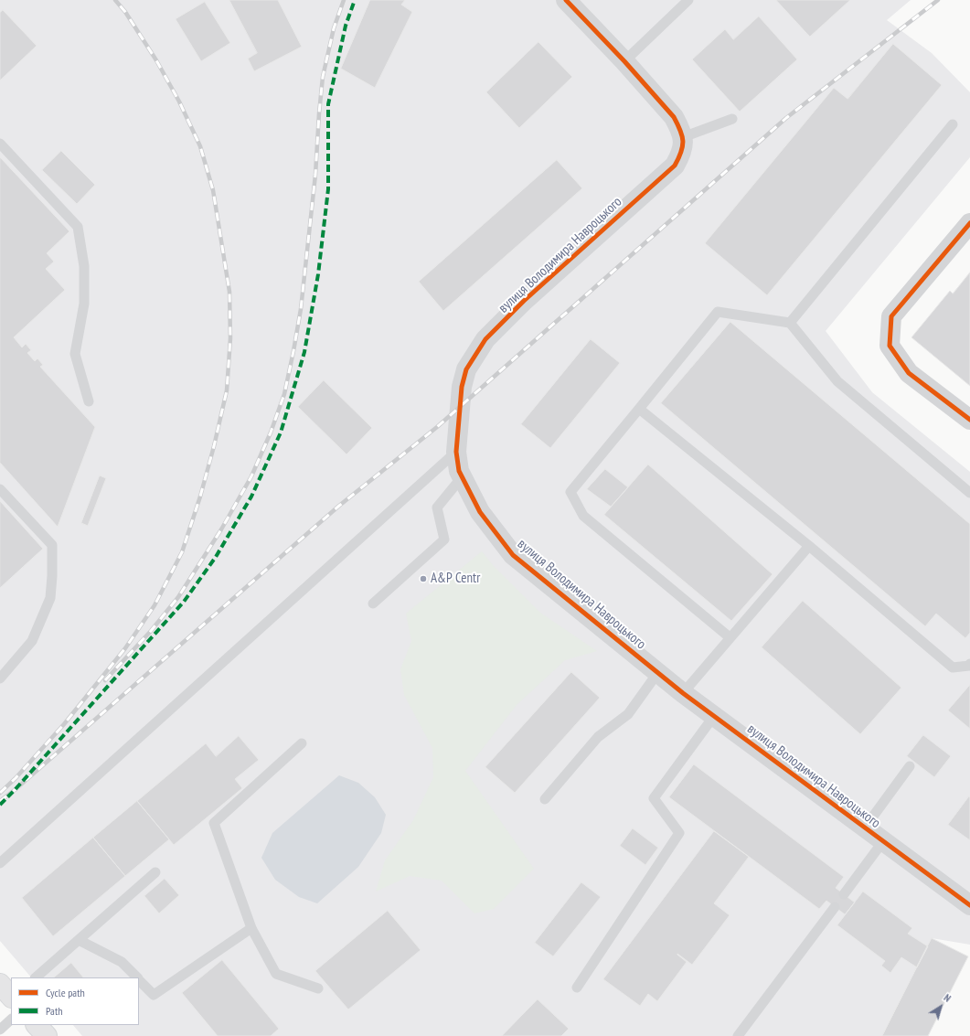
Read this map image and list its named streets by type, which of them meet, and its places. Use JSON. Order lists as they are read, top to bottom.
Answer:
{
  "streets": {
    "street": ["вулиця Володимира Навроцького"]
  },
  "places": ["A&P Centr"],
  "legend": ["Cycle path", "Path"],
  "north": "top right"
}
